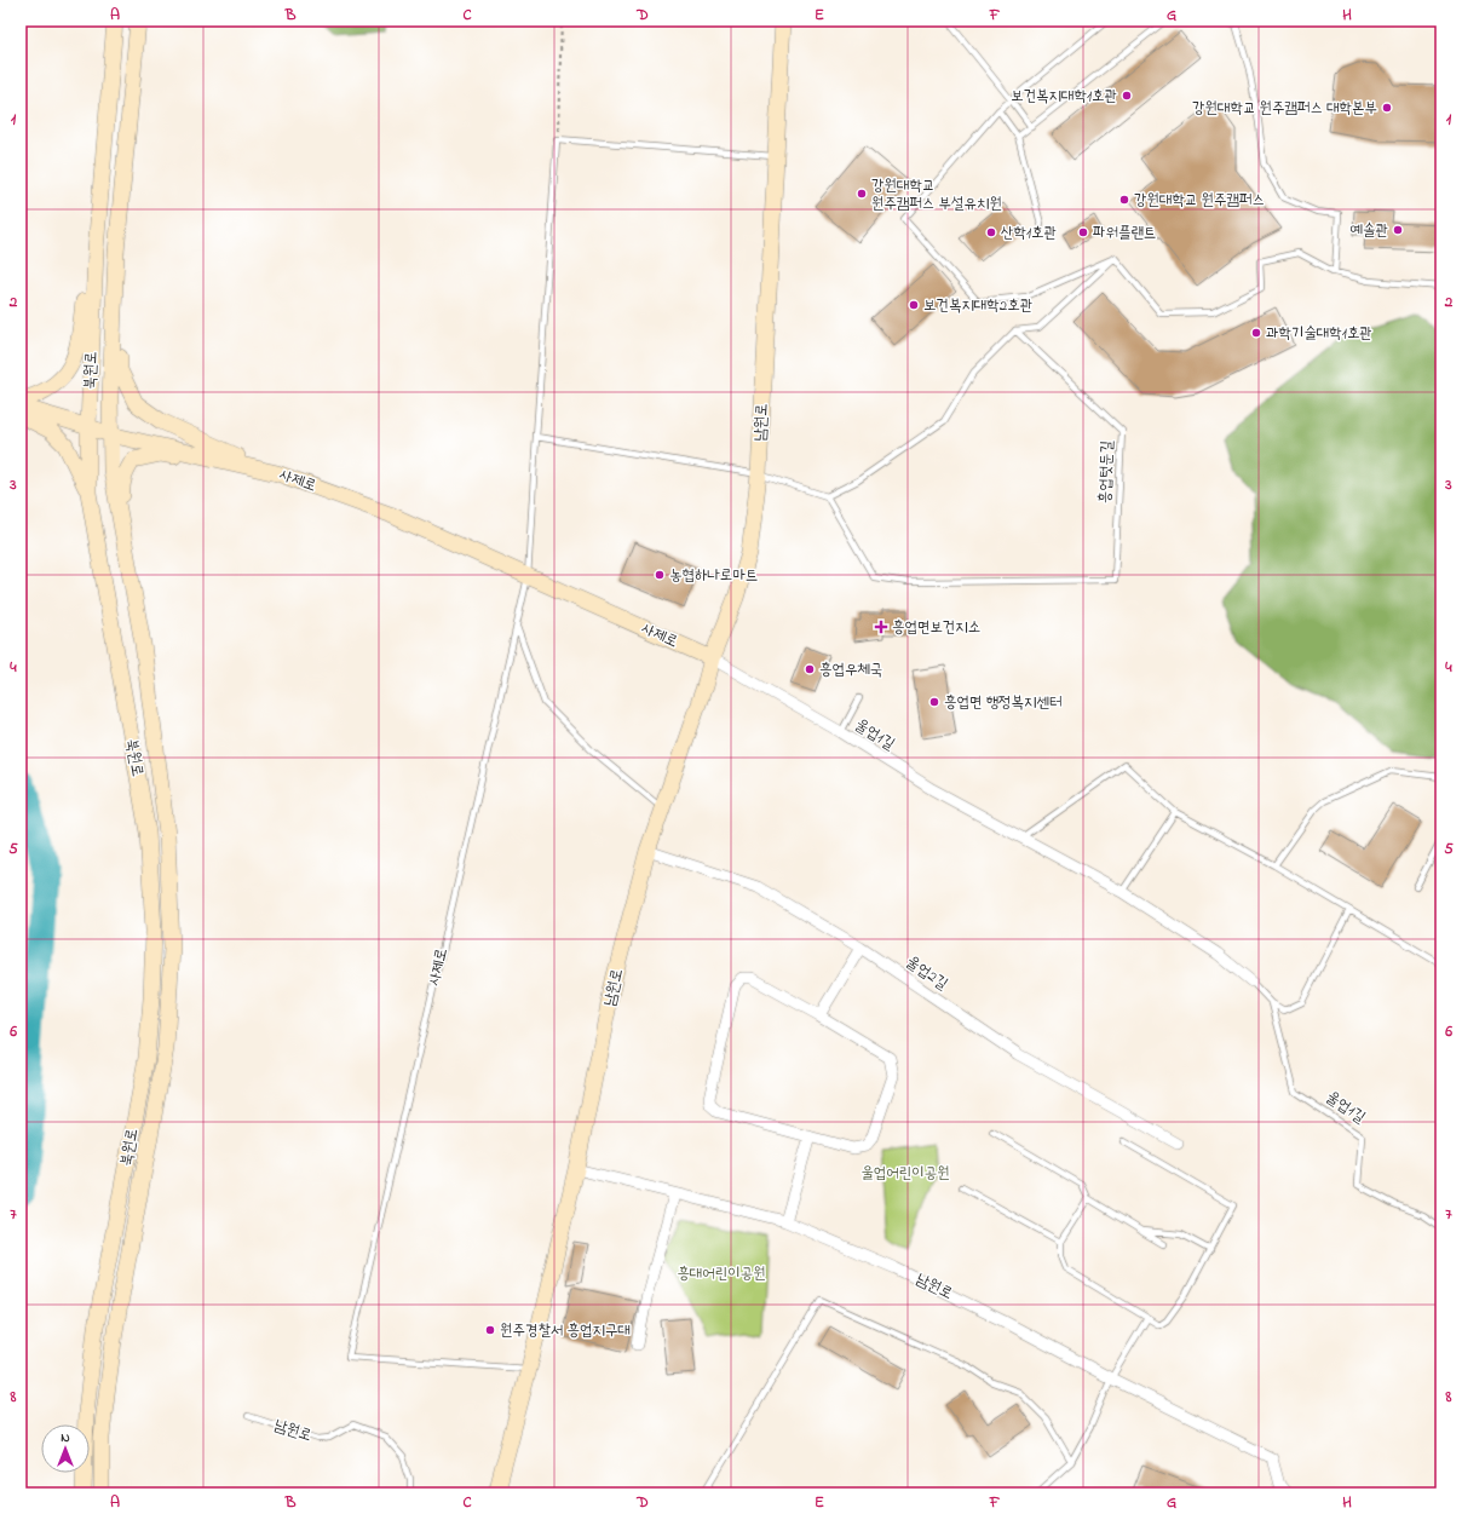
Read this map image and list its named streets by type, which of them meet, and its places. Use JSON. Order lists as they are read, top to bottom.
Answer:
{
  "streets": {
    "street": [
      "북원로",
      "남원로",
      "사제로",
      "울업1길",
      "울업2길"
    ],
    "lane": ["흥업텃둔길"]
  },
  "crossings": [
    ["북원로", "사제로"],
    ["남원로", "사제로"],
    ["남원로", "울업1길"],
    ["남원로", "울업2길"],
    ["사제로", "울업1길"]
  ],
  "parks": ["울업어린이공원", "흥대어린이공원"],
  "places": {
    "other": [
      "보건복지대학1호관",
      "강원대학교 원주캠퍼스 대학본부",
      "강원대학교 원주캠퍼스 부설유치원",
      "강원대학교 원주캠퍼스",
      "예솔관",
      "산학1호관",
      "파워플랜트",
      "보건복지대학2호관",
      "과학기술대학1호관",
      "농협하나로마트",
      "흥업우체국",
      "흥업면 행정복지센터",
      "원주경찰서 흥업지구대"
    ],
    "health": ["흥업면보건지소"]
  },
  "north": "top",
  "grid": {
    "columns": [
      "A",
      "B",
      "C",
      "D",
      "E",
      "F",
      "G",
      "H"
    ],
    "rows": [
      "1",
      "2",
      "3",
      "4",
      "5",
      "6",
      "7",
      "8"
    ]
  }
}
